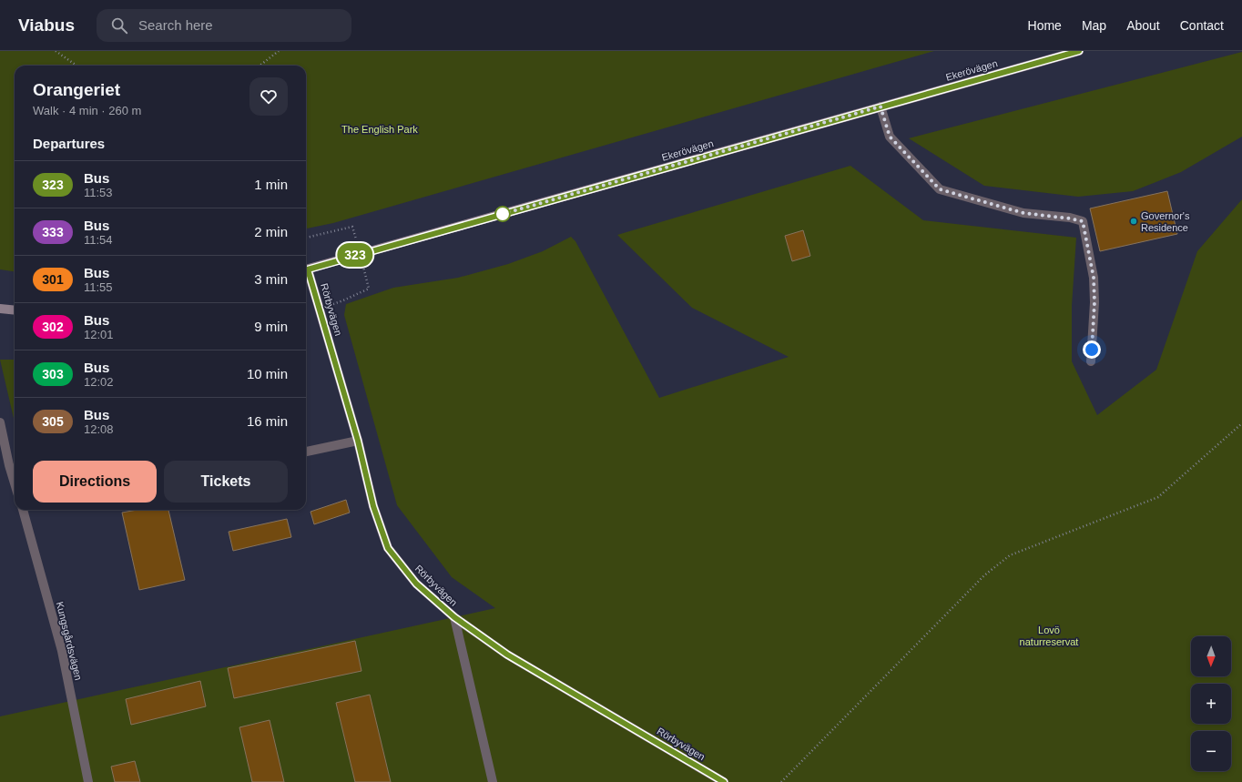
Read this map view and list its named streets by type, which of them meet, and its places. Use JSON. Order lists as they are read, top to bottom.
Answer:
{
  "streets": {
    "main road": ["Ekerövägen", "Rörbyvägen"],
    "street": ["Kungsgårdsvägen"]
  },
  "parks": ["The English Park", "Lovö naturreservat"],
  "places": ["Governor's Residence"],
  "lines": ["bus line 323"],
  "north": "bottom",
  "page": {
    "header": "Viabus",
    "search": "Search here",
    "nav": [
      "Home",
      "Map",
      "About",
      "Contact"
    ],
    "on_map": "323",
    "heading": [
      ["Orangeriet", "Walk · 4 min · 260 m"],
      "Departures"
    ],
    "list": [
      {
        "mark": "323",
        "name": "Bus",
        "note": "11:53",
        "value": "1 min"
      },
      {
        "mark": "333",
        "name": "Bus",
        "note": "11:54",
        "value": "2 min"
      },
      {
        "mark": "301",
        "name": "Bus",
        "note": "11:55",
        "value": "3 min"
      },
      {
        "mark": "302",
        "name": "Bus",
        "note": "12:01",
        "value": "9 min"
      },
      {
        "mark": "303",
        "name": "Bus",
        "note": "12:02",
        "value": "10 min"
      },
      {
        "mark": "305",
        "name": "Bus",
        "note": "12:08",
        "value": "16 min"
      }
    ],
    "buttons": ["Directions", "Tickets"],
    "map_buttons": ["+", "−"]
  }
}
